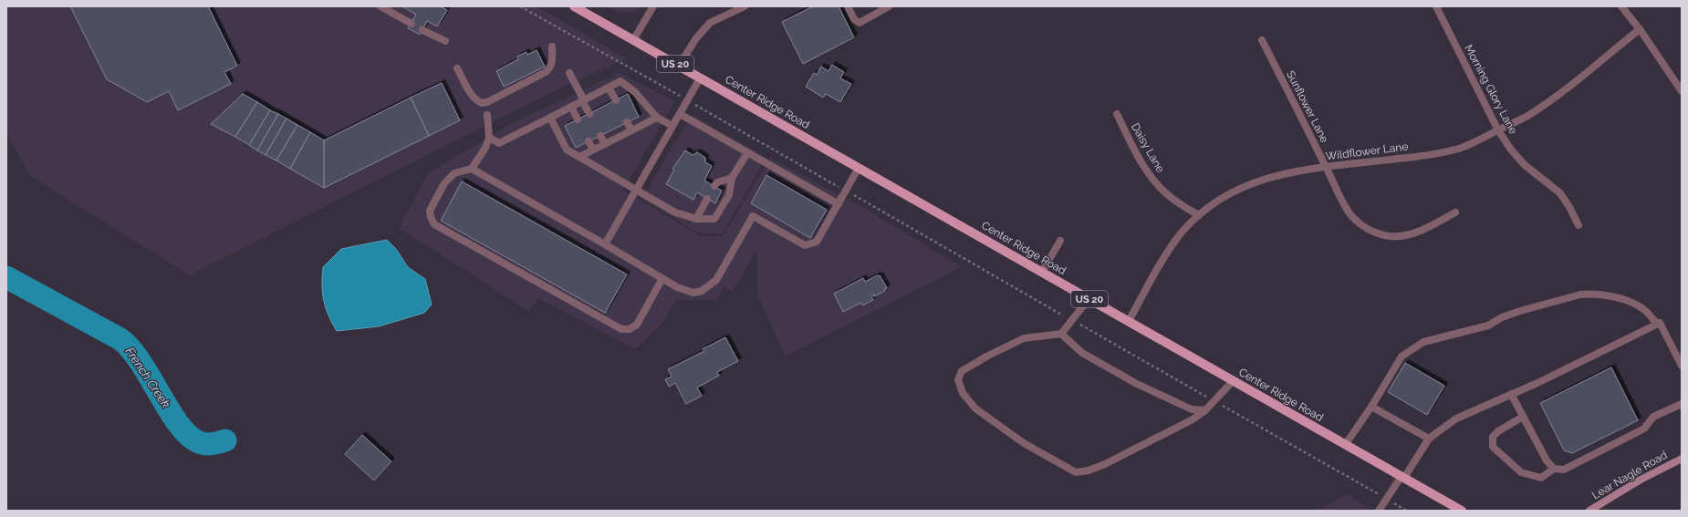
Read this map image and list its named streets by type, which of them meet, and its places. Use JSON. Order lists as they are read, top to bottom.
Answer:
{
  "streets": {
    "main road": ["US 20", "Center Ridge Road"],
    "street": [
      "Morning Glory Lane",
      "Sunflower Lane",
      "Daisy Lane",
      "Wildflower Lane",
      "Lear Nagle Road"
    ]
  },
  "crossings": [
    ["Morning Glory Lane", "Wildflower Lane"],
    ["Center Ridge Road", "Wildflower Lane"],
    ["Sunflower Lane", "Wildflower Lane"],
    ["Daisy Lane", "Wildflower Lane"]
  ],
  "water": ["French Creek"]
}
